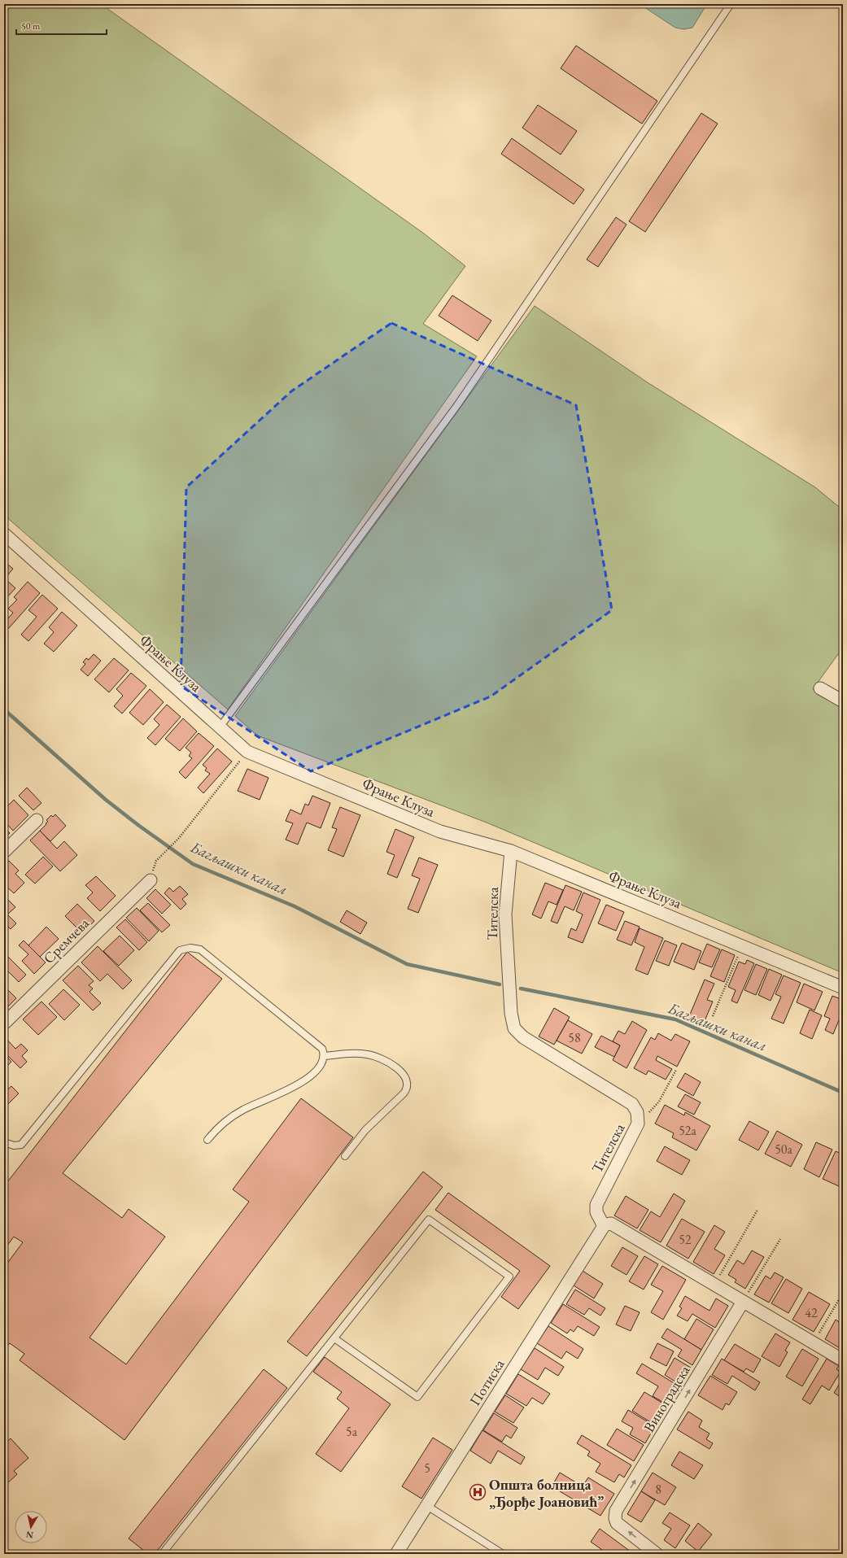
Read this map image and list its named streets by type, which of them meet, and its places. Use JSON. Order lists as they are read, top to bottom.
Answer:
{
  "streets": {
    "street": [
      "Фрање Клуза",
      "Тителска",
      "Сремчева",
      "Потиска",
      "Виноградска"
    ]
  },
  "crossings": [
    ["Фрање Клуза", "Тителска"],
    ["Тителска", "Потиска"]
  ],
  "one_way": ["Виноградска"],
  "water": ["Багљашки канал"],
  "places": {
    "hospital": ["Општа болница „Ђорђе Јоановић”"]
  },
  "house_numbers": [
    "58",
    "52a",
    "50a",
    "52",
    "42",
    "5a",
    "5",
    "8"
  ],
  "scale_bar": "50 m",
  "north": "bottom"
}
